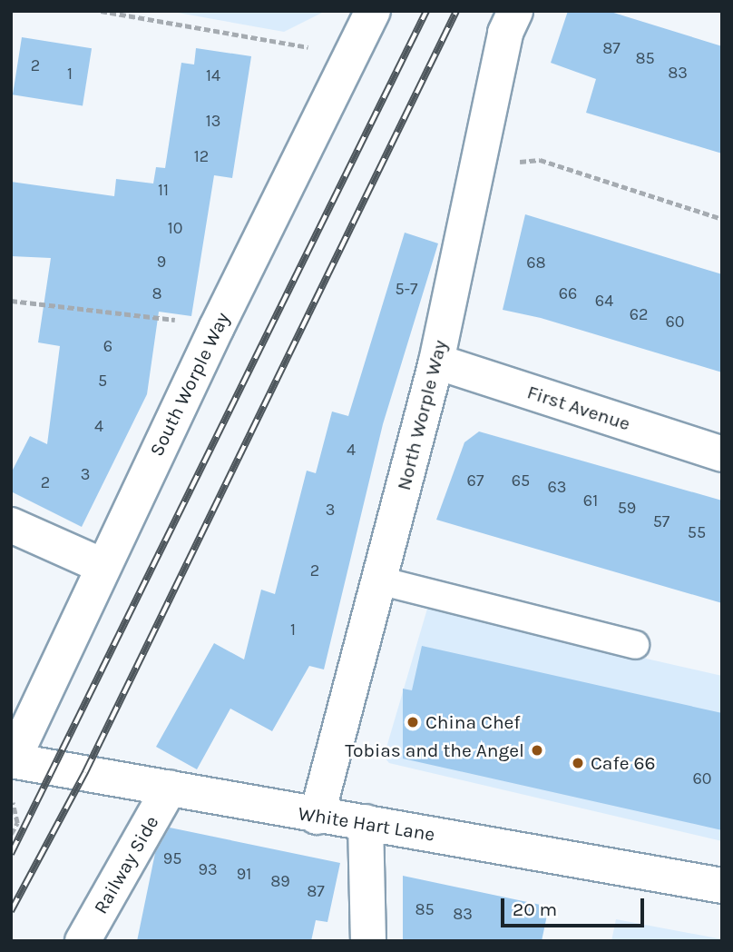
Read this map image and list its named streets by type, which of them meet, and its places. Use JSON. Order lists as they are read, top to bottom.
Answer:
{
  "streets": {
    "street": [
      "South Worple Way",
      "First Avenue",
      "North Worple Way",
      "White Hart Lane",
      "Railway Side"
    ]
  },
  "crossings": [
    ["South Worple Way", "White Hart Lane"],
    ["First Avenue", "North Worple Way"],
    ["North Worple Way", "White Hart Lane"],
    ["White Hart Lane", "Railway Side"]
  ],
  "places": ["China Chef", "Tobias and the Angel", "Cafe 66"],
  "house_numbers": [
    "87",
    "85",
    "2",
    "83",
    "1",
    "14",
    "13",
    "12",
    "11",
    "10",
    "9",
    "68",
    "5-7",
    "8",
    "66",
    "64",
    "62",
    "60",
    "6",
    "5",
    "4",
    "4",
    "3",
    "67",
    "65",
    "2",
    "63",
    "61",
    "59",
    "3",
    "57",
    "55",
    "2",
    "1",
    "60",
    "95",
    "93",
    "91",
    "89",
    "87",
    "85",
    "83"
  ],
  "scale_bar": "20 m"
}
